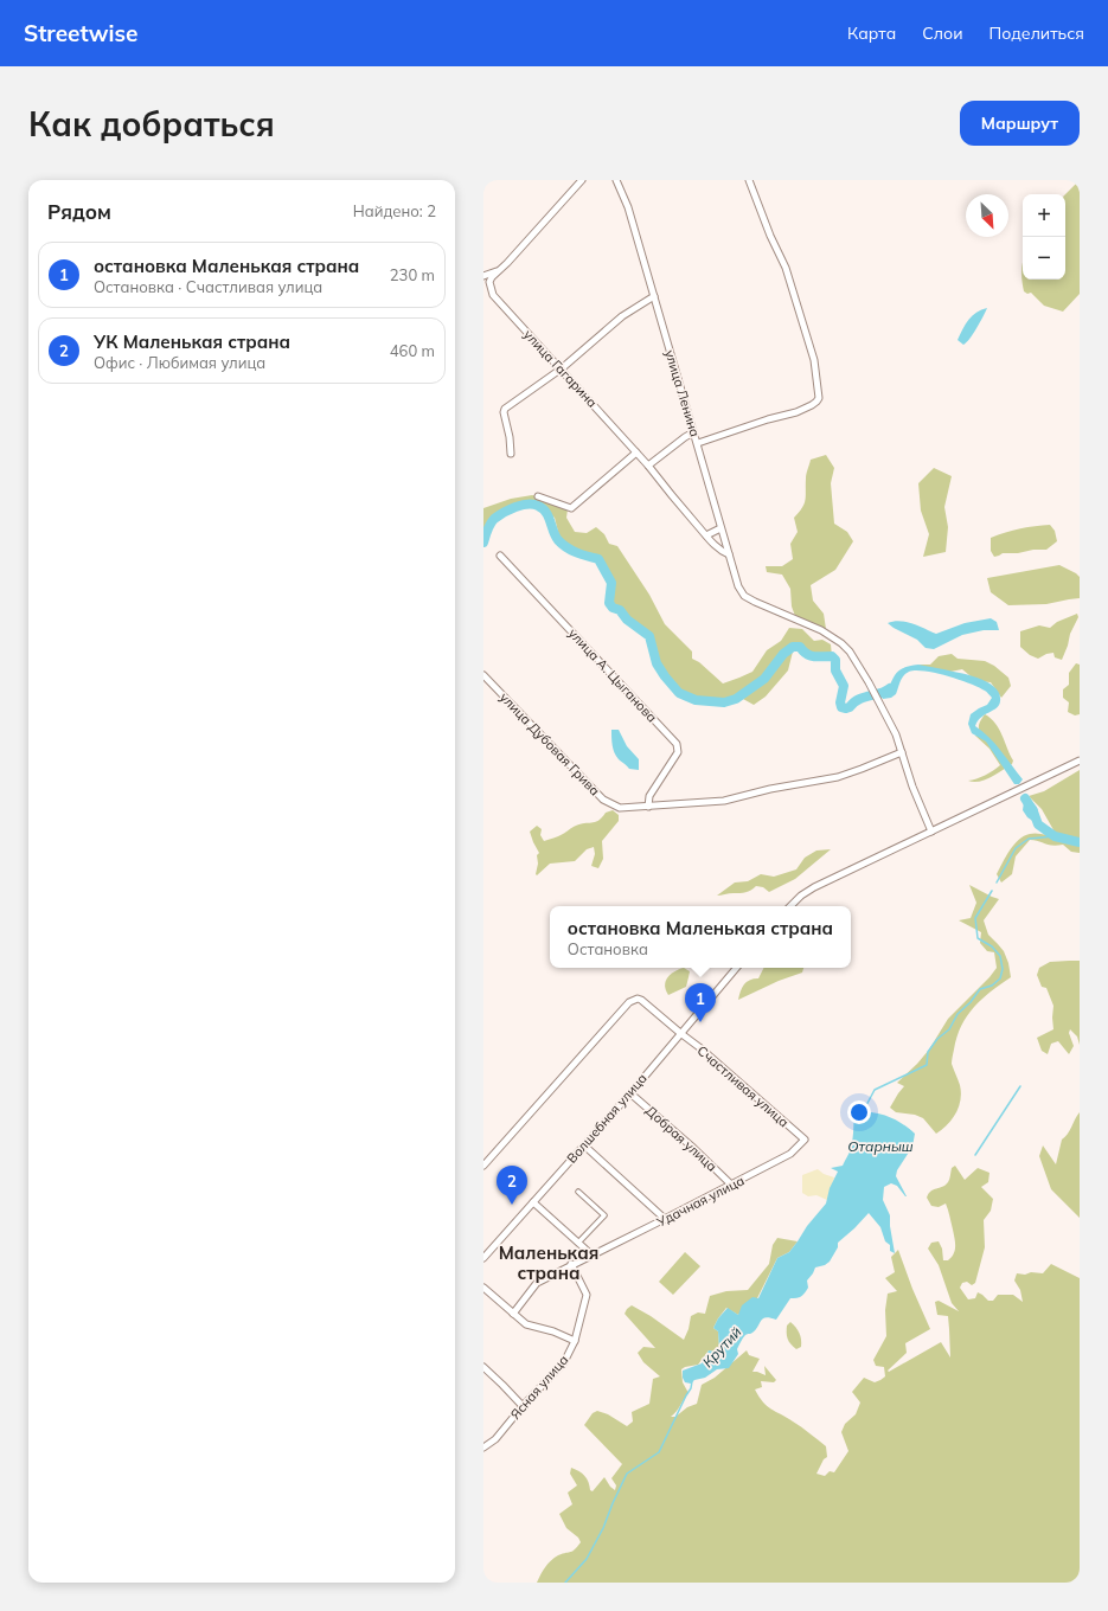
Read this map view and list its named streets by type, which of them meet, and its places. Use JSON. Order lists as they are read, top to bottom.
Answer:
{
  "streets": {
    "street": [
      "улица Гагарина",
      "улица Ленина",
      "улица А. Цыганова",
      "улица Дубовая Грива",
      "Счастливая улица",
      "Волшебная улица",
      "Добрая улица",
      "Удачная улица",
      "Ясная улица"
    ]
  },
  "crossings": [
    ["улица Гагарина", "улица Ленина"],
    ["улица Ленина", "улица Дубовая Грива"],
    ["улица А. Цыганова", "улица Дубовая Грива"],
    ["Счастливая улица", "Волшебная улица"],
    ["Счастливая улица", "Удачная улица"],
    ["Волшебная улица", "Добрая улица"],
    ["Добрая улица", "Удачная улица"],
    ["Удачная улица", "Ясная улица"]
  ],
  "districts": ["Маленькая страна"],
  "water": ["Отарныш", "Крутий"],
  "north": "bottom right",
  "page": {
    "header": "Streetwise",
    "nav": ["Карта", "Слои", "Поделиться"],
    "buttons": "Маршрут",
    "title": "Как добраться",
    "heading": ["Рядом", "Найдено: 2"],
    "map_buttons": ["+", "−"],
    "list": [
      {
        "mark": "1",
        "name": "остановка Маленькая страна",
        "note": "Остановка · Счастливая улица",
        "value": "230 m"
      },
      {
        "mark": "2",
        "name": "УК Маленькая страна",
        "note": "Офис · Любимая улица",
        "value": "460 m"
      }
    ],
    "popup": ["остановка Маленькая страна", "Остановка"],
    "pins": ["1", "2"]
  }
}
